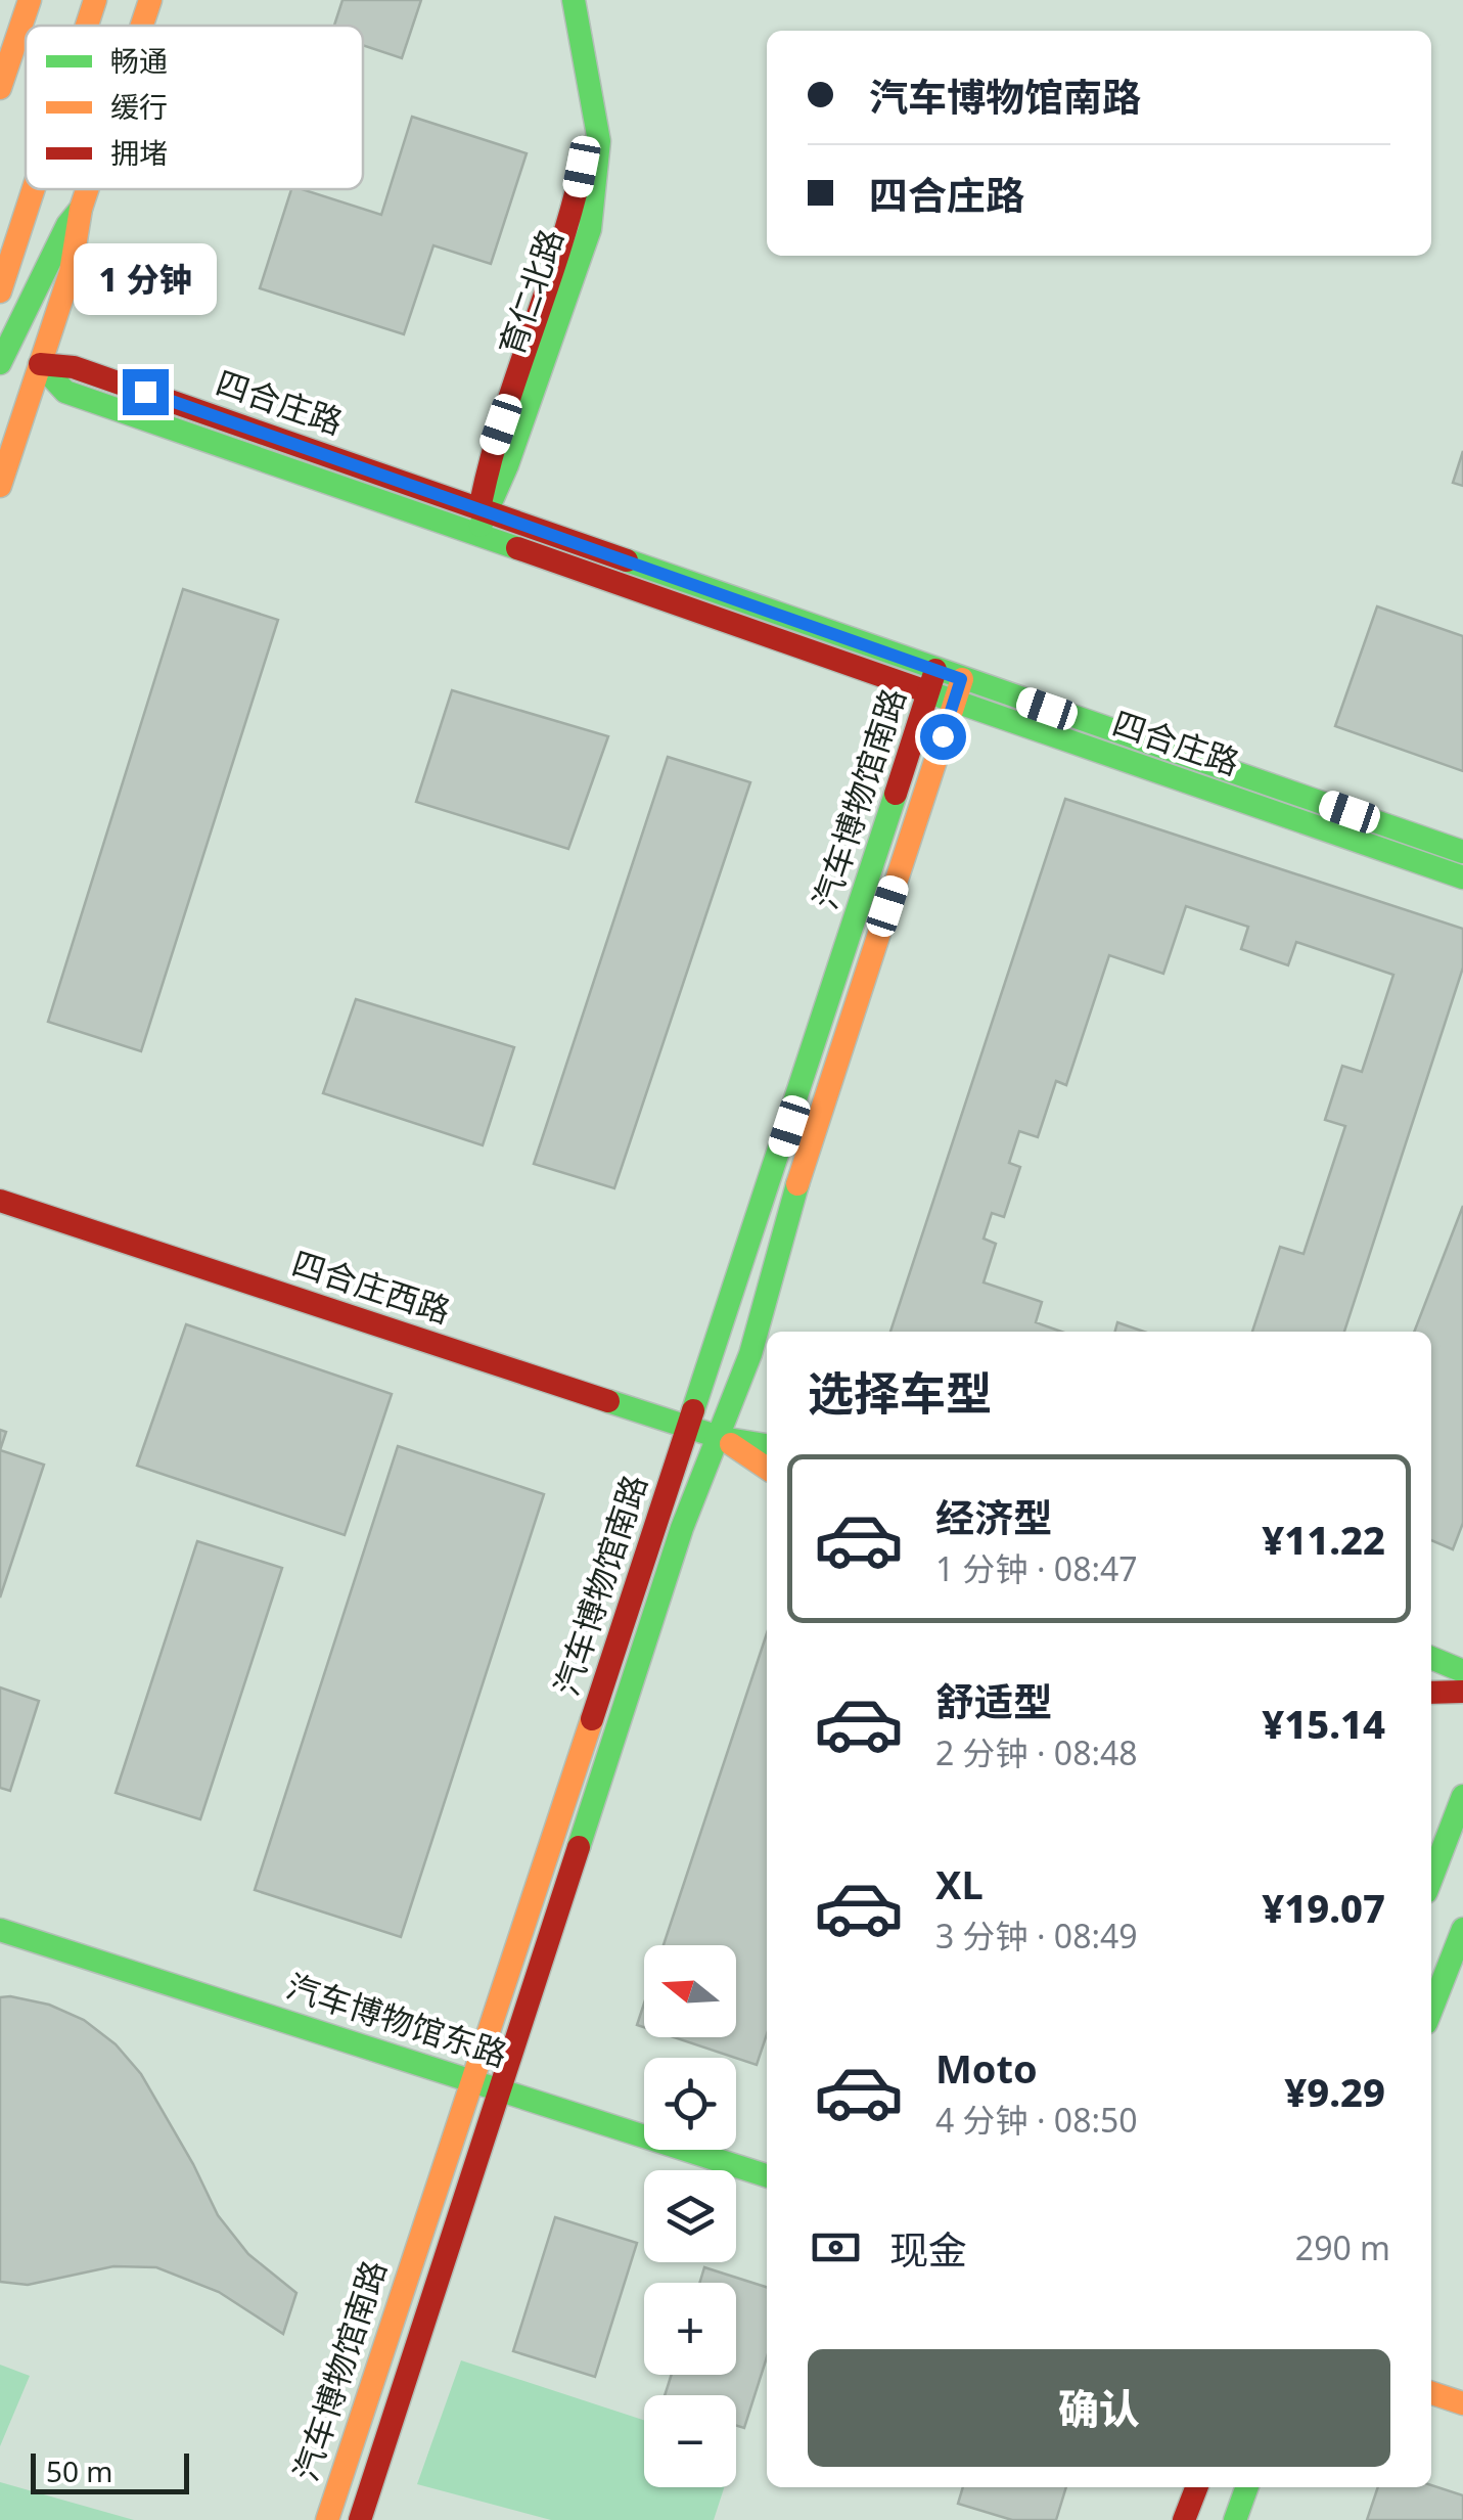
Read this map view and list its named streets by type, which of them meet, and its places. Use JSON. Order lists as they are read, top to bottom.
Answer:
{
  "streets": {
    "main road": [
      "育仁北路",
      "四合庄路",
      "汽车博物馆南路",
      "四合庄西路",
      "汽车博物馆东路"
    ]
  },
  "crossings": [
    ["育仁北路", "四合庄路"],
    ["四合庄路", "汽车博物馆南路"],
    ["汽车博物馆南路", "四合庄西路"],
    ["汽车博物馆南路", "汽车博物馆东路"]
  ],
  "legend": ["畅通", "缓行", "拥堵"],
  "scale_bar": "50 m",
  "north": "left",
  "page": {
    "banner": ["汽车博物馆南路", "四合庄路"],
    "bubble": "1 分钟",
    "heading": "选择车型",
    "list": [
      {
        "name": "经济型",
        "note": "1 分钟 · 08:47",
        "value": "¥11.22"
      },
      {
        "name": "舒适型",
        "note": "2 分钟 · 08:48",
        "value": "¥15.14"
      },
      {
        "name": "XL",
        "note": "3 分钟 · 08:49",
        "value": "¥19.07"
      },
      {
        "name": "Moto",
        "note": "4 分钟 · 08:50",
        "value": "¥9.29"
      }
    ],
    "map_buttons": ["+", "−"],
    "pay": ["现金", "290 m"],
    "buttons": "确认",
    "scale": "50 m"
  }
}
